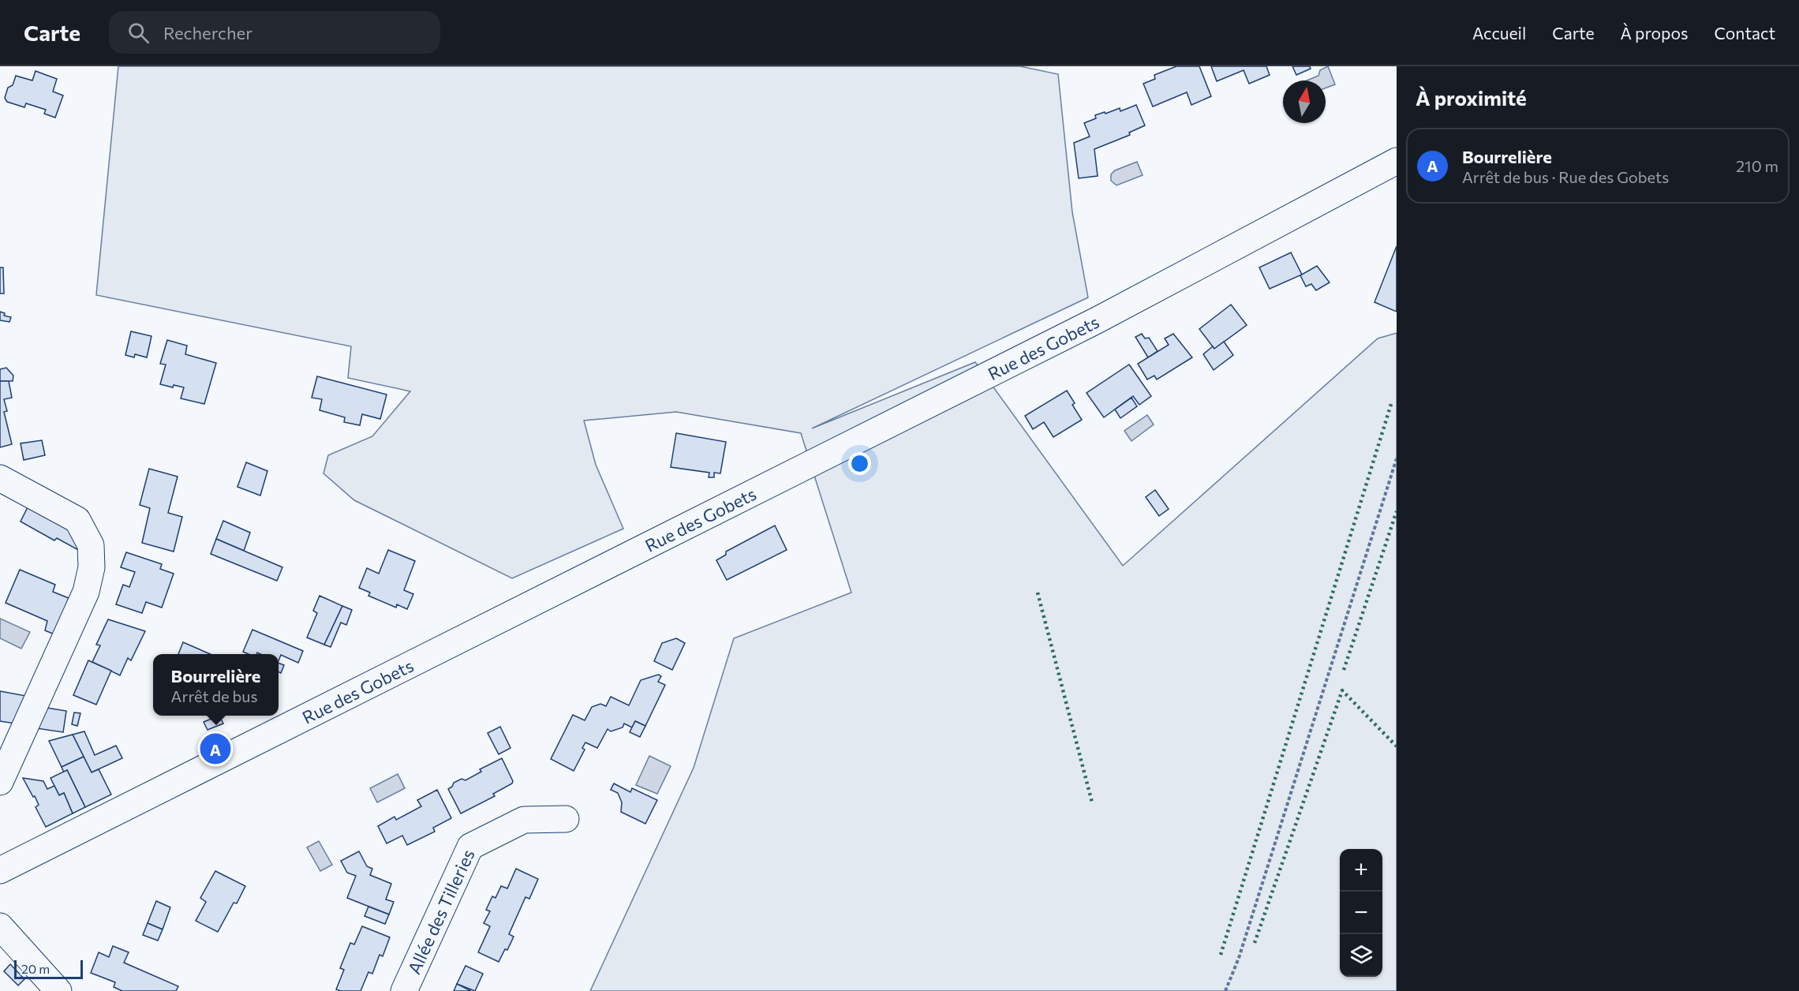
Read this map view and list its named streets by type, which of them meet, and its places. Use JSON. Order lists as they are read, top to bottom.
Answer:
{
  "streets": {
    "main road": ["Rue des Gobets", "Allée des Tilleries"]
  },
  "scale_bar": "20 m",
  "north": "top",
  "page": {
    "header": "Carte",
    "search": "Rechercher",
    "nav": [
      "Accueil",
      "Carte",
      "À propos",
      "Contact"
    ],
    "heading": "À proximité",
    "list": [
      {
        "mark": "A",
        "name": "Bourrelière",
        "note": "Arrêt de bus · Rue des Gobets",
        "value": "210 m"
      }
    ],
    "popup": ["Bourrelière", "Arrêt de bus"],
    "pins": "A",
    "map_buttons": ["+", "−"],
    "scale": "20 m"
  }
}
